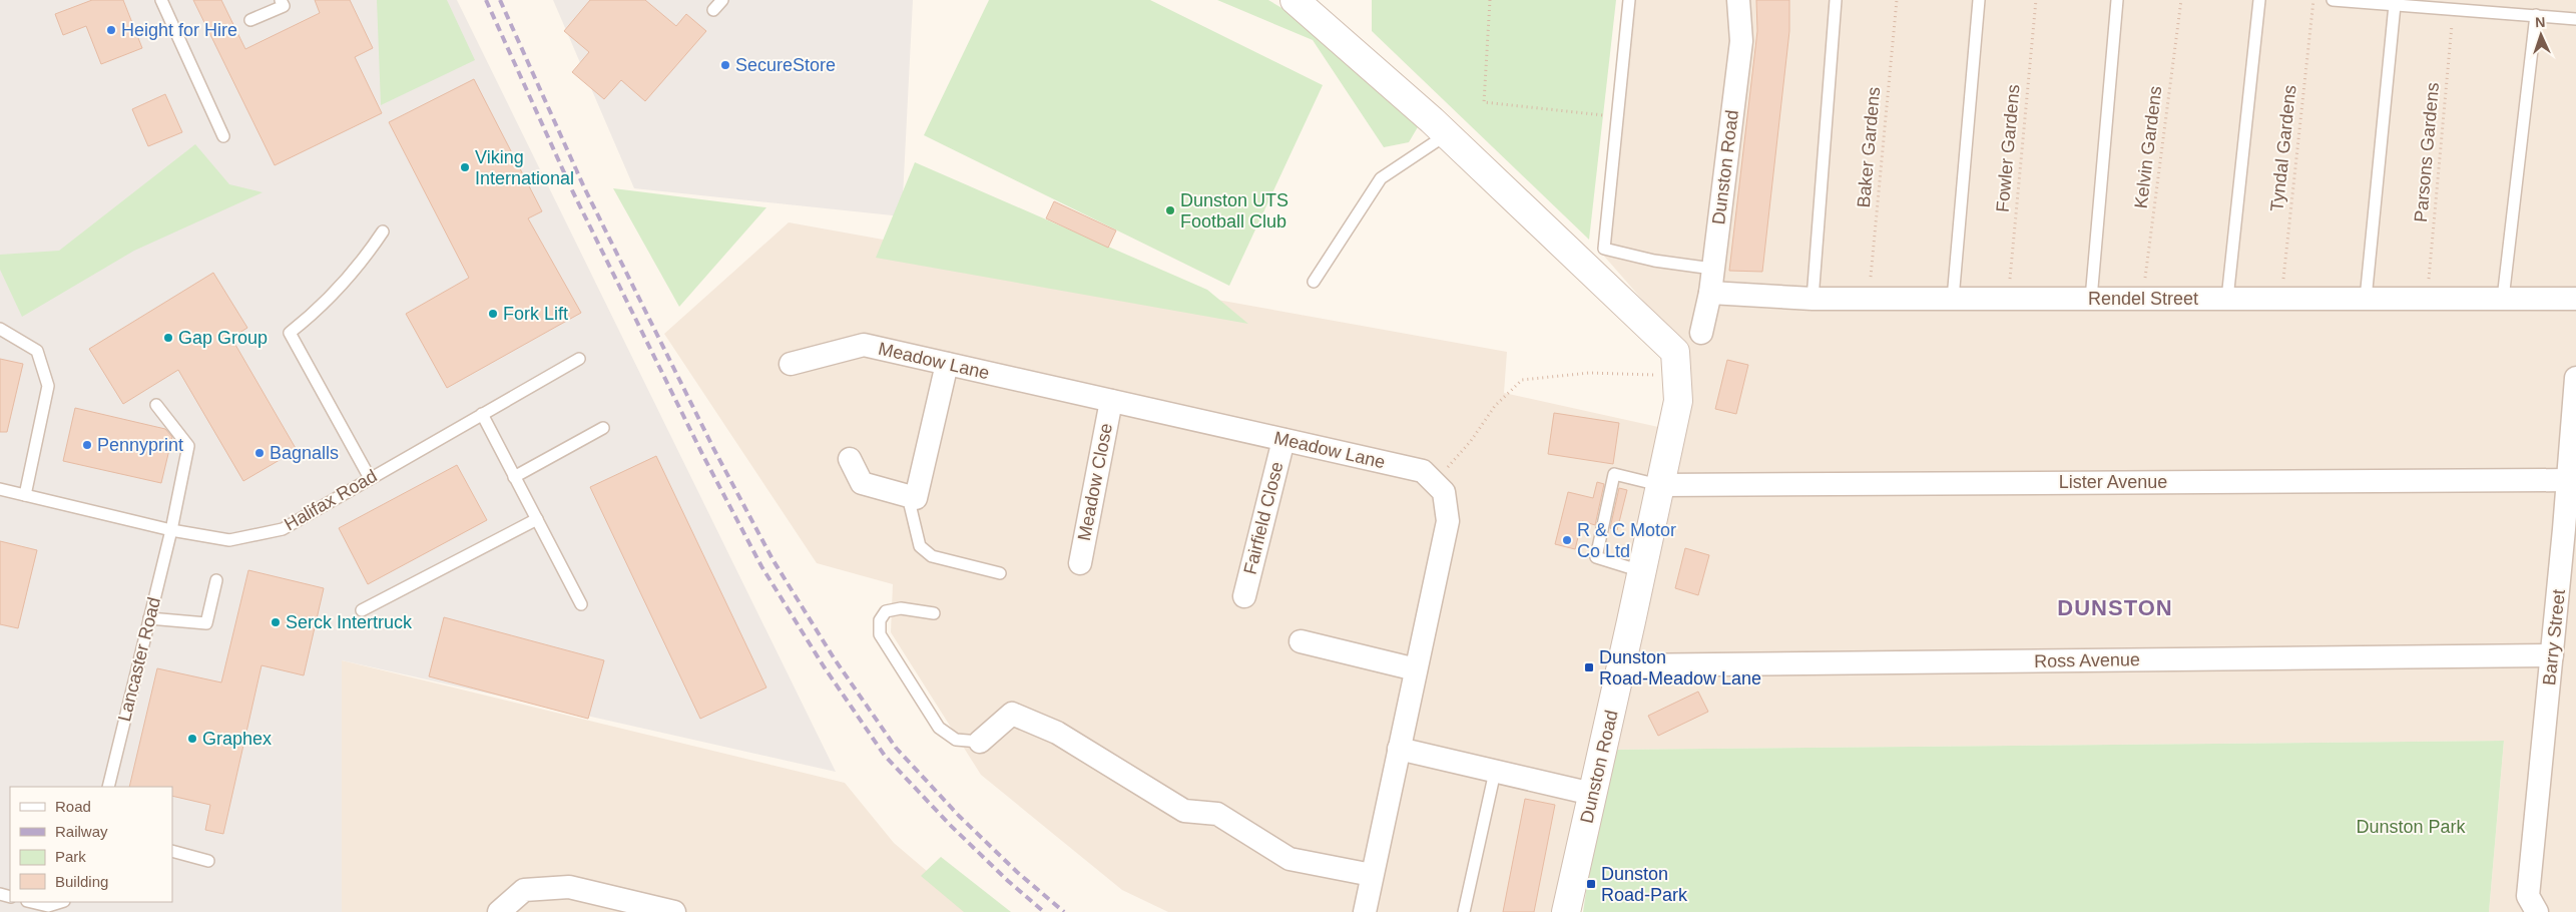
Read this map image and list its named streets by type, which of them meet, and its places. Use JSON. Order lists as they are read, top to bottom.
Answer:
{
  "streets": {
    "street": [
      "Dunston Road",
      "Rendel Street",
      "Meadow Lane",
      "Meadow Close",
      "Lister Avenue",
      "Fairfield Close",
      "Barry Street",
      "Ross Avenue"
    ],
    "lane": ["Halifax Road", "Lancaster Road"],
    "path": [
      "Baker Gardens",
      "Kelvin Gardens",
      "Fowler Gardens",
      "Tyndal Gardens",
      "Parsons Gardens"
    ]
  },
  "crossings": [
    ["Baker Gardens", "Rendel Street"],
    ["Kelvin Gardens", "Rendel Street"],
    ["Fowler Gardens", "Rendel Street"],
    ["Tyndal Gardens", "Rendel Street"],
    ["Parsons Gardens", "Rendel Street"],
    ["Dunston Road", "Rendel Street"],
    ["Dunston Road", "Lister Avenue"],
    ["Dunston Road", "Ross Avenue"],
    ["Meadow Lane", "Meadow Close"],
    ["Meadow Lane", "Fairfield Close"],
    ["Lister Avenue", "Barry Street"],
    ["Halifax Road", "Lancaster Road"],
    ["Barry Street", "Ross Avenue"]
  ],
  "districts": ["DUNSTON"],
  "parks": ["Dunston Park"],
  "places": {
    "other": [
      "Height for Hire",
      "SecureStore",
      "Viking International",
      "Dunston UTS Football Club",
      "Fork Lift",
      "Gap Group",
      "Pennyprint",
      "Bagnalls",
      "R & C Motor Co Ltd",
      "Serck Intertruck",
      "Graphex"
    ],
    "transit": ["Dunston Road-Meadow Lane", "Dunston Road-Park"]
  },
  "legend": [
    "Road",
    "Railway",
    "Park",
    "Building"
  ],
  "north": "top"
}
